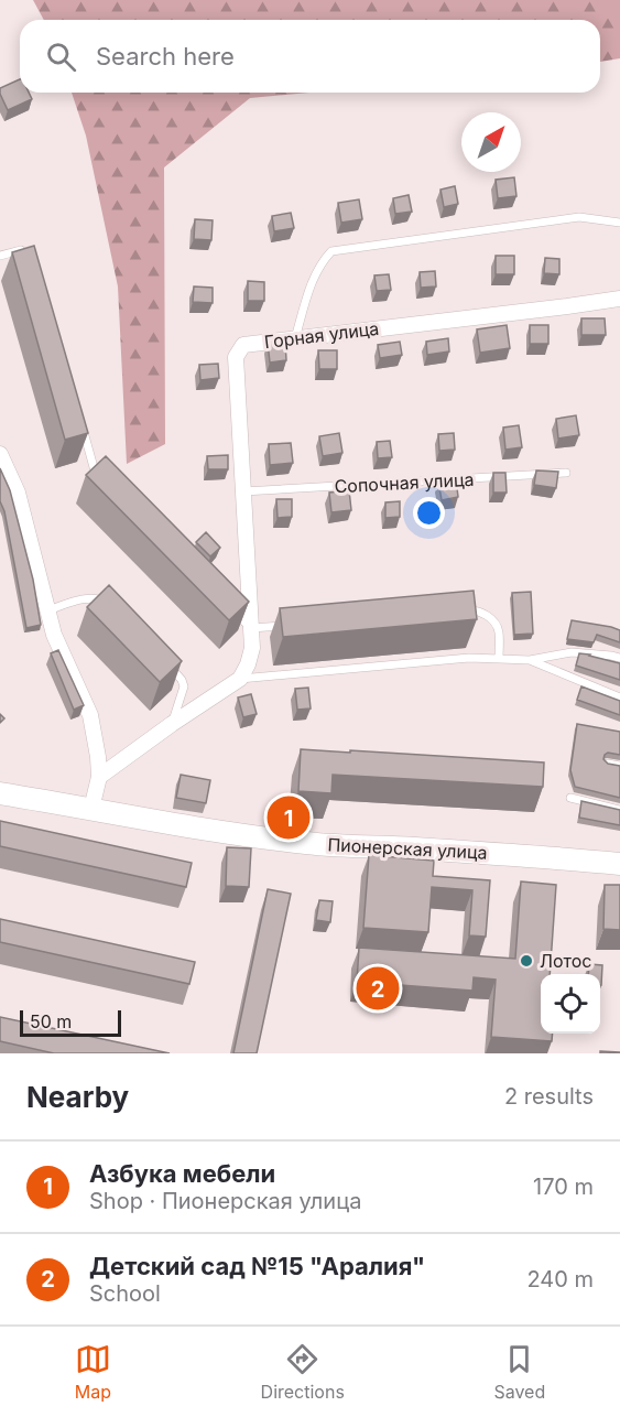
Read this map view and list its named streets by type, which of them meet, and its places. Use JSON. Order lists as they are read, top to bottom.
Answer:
{
  "streets": {
    "main road": ["Пионерская улица"],
    "street": ["Горная улица"],
    "lane": ["Сопочная улица"]
  },
  "crossings": [
    ["Горная улица", "Сопочная улица"]
  ],
  "places": ["Лотос"],
  "scale_bar": "50 m",
  "north": "top right",
  "page": {
    "search": "Search here",
    "pins": ["1", "2"],
    "scale": "50 m",
    "heading": ["Nearby", "2 results"],
    "list": [
      {
        "mark": "1",
        "name": "Азбука мебели",
        "note": "Shop · Пионерская улица",
        "value": "170 m"
      },
      {
        "mark": "2",
        "name": "Детский сад №15 \"Аралия\"",
        "note": "School",
        "value": "240 m"
      }
    ],
    "nav": ["Map", "Directions", "Saved"]
  }
}
